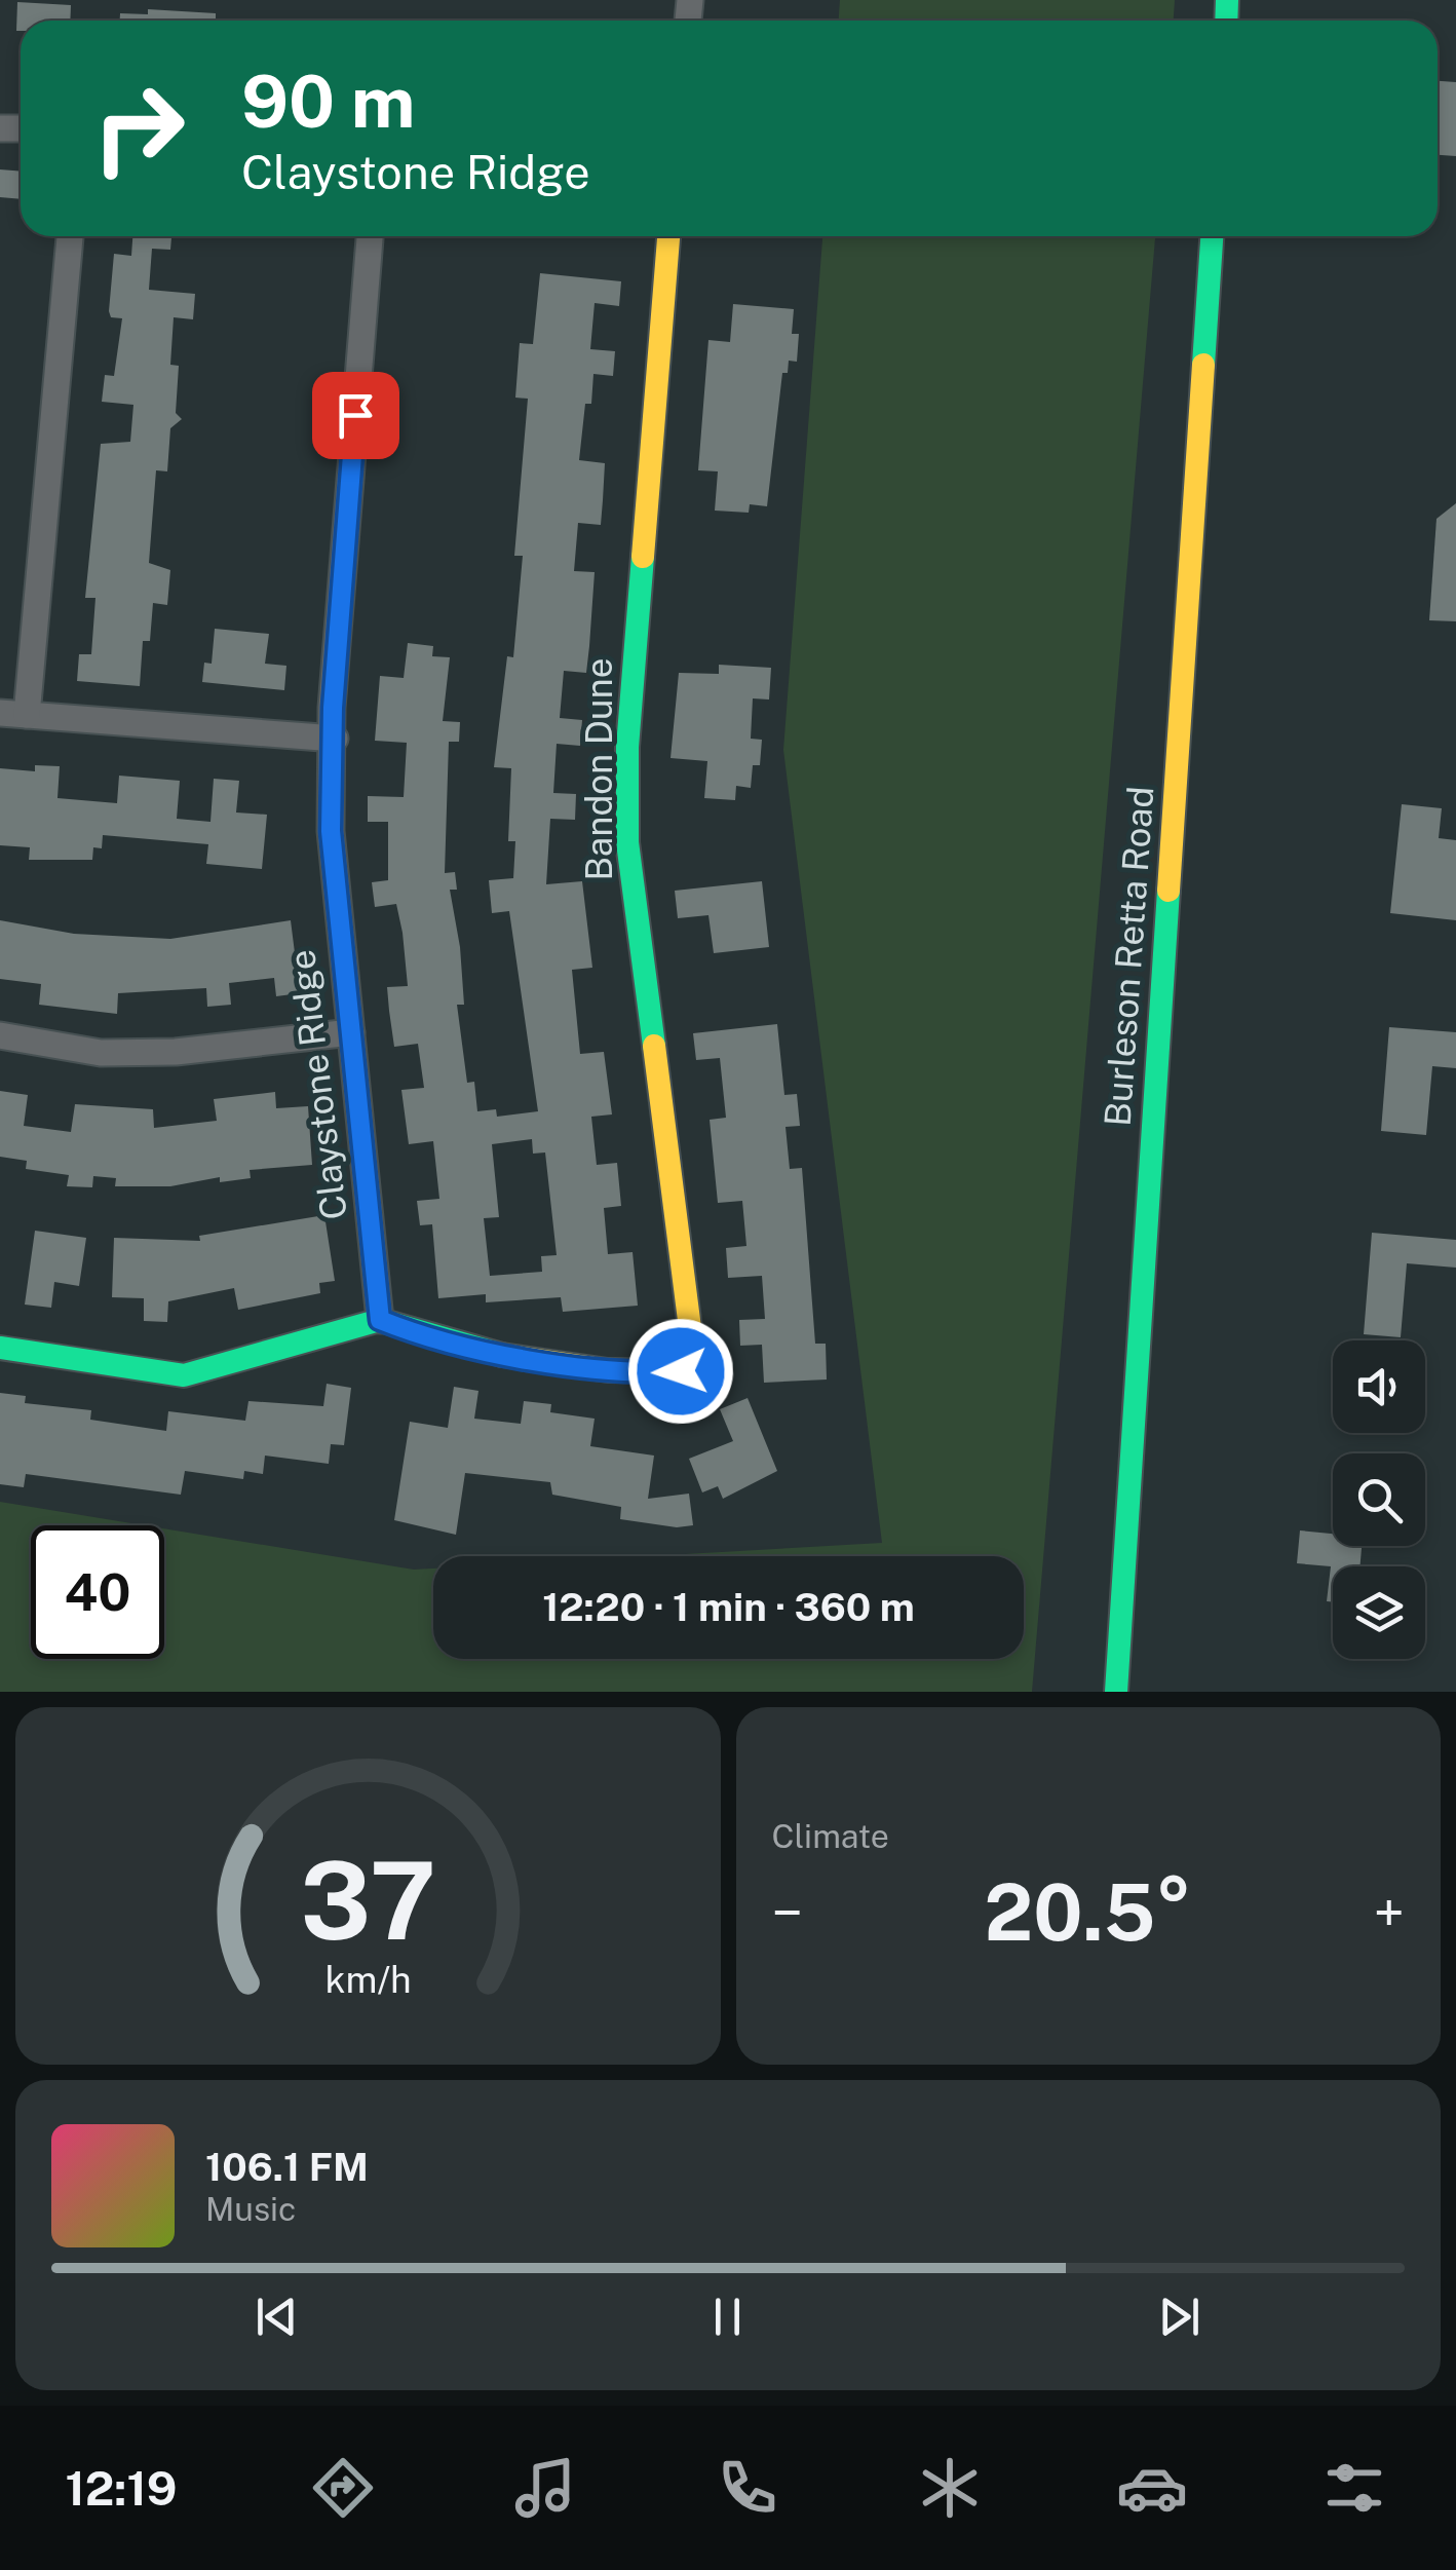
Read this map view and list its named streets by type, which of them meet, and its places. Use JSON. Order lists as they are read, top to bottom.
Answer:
{
  "streets": {
    "street": ["Bandon Dune", "Burleson Retta Road", "Claystone Ridge"]
  },
  "crossings": [
    ["Bandon Dune", "Claystone Ridge"]
  ],
  "page": {
    "turn": ["90 m", "Claystone Ridge"],
    "limit": "40",
    "trip": "12:20 · 1 min · 360 m",
    "tile": "Climate",
    "heat": ["−", "20.5°", "+"],
    "song": ["106.1 FM", "Music"],
    "tabs": "12:19",
    "gauge": ["37", "km/h"]
  }
}
